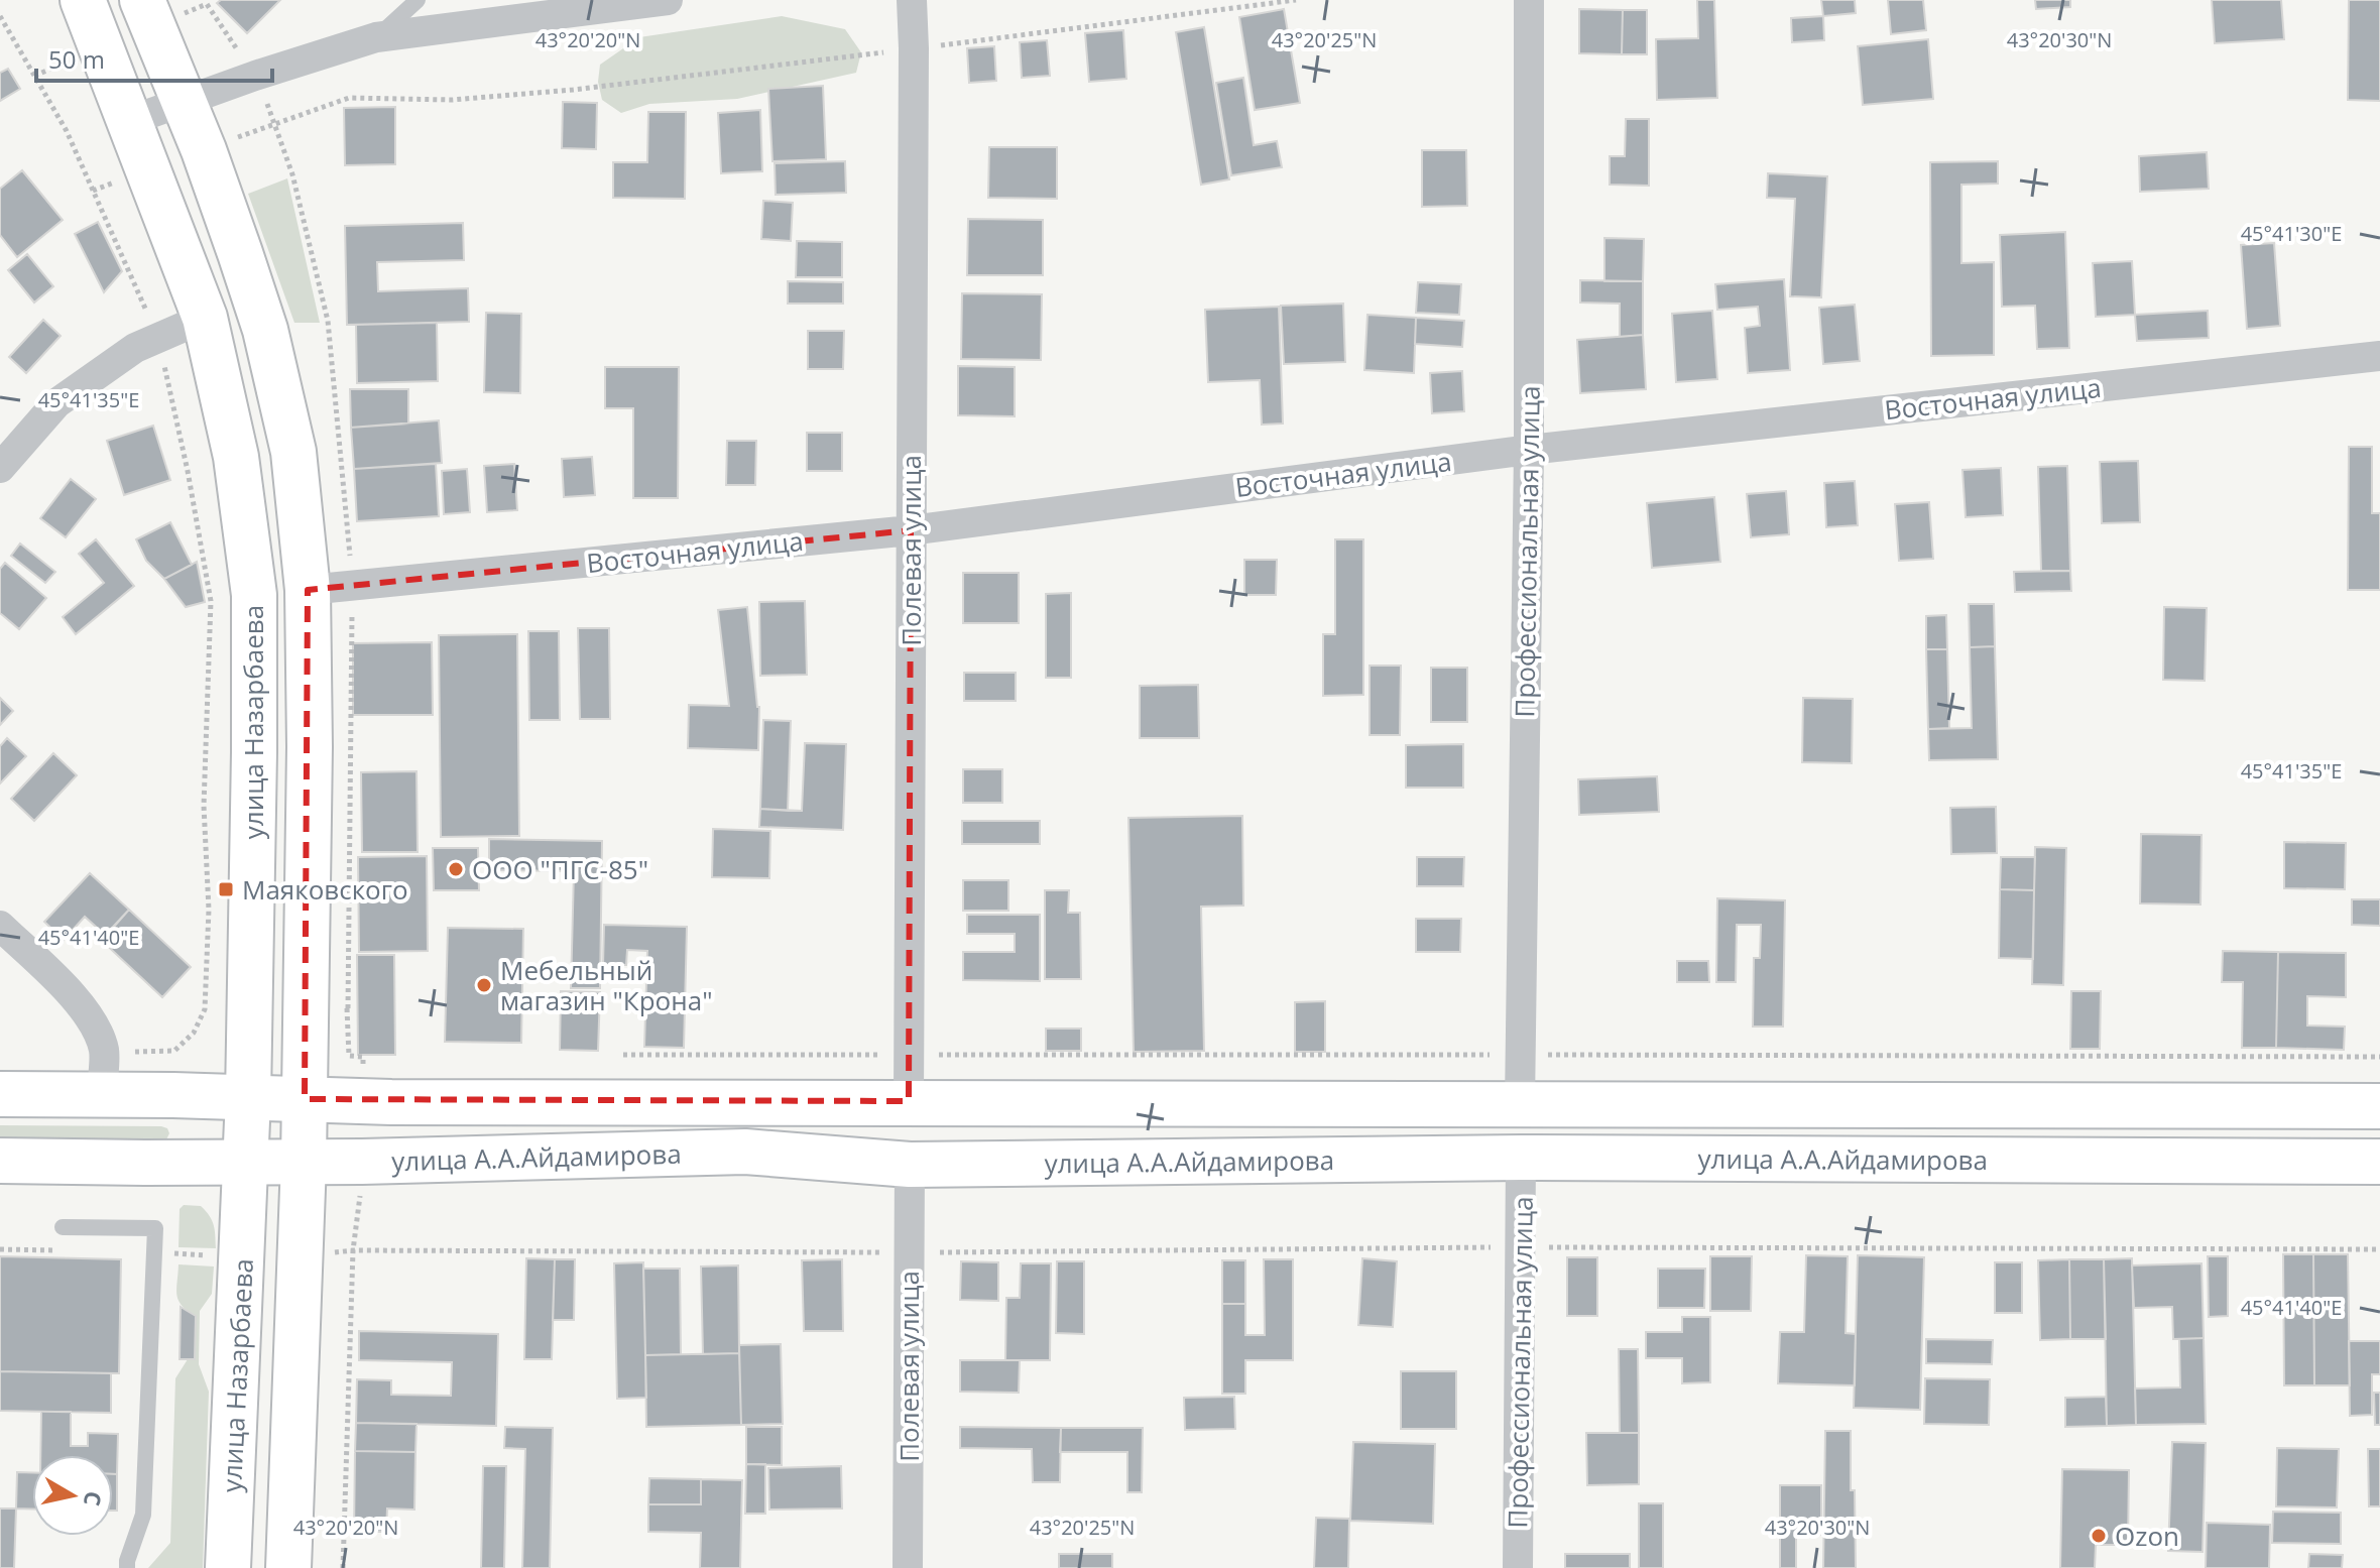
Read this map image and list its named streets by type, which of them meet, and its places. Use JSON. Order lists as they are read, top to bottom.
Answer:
{
  "streets": {
    "main road": ["улица Назарбаева", "улица А.А.Айдамирова"],
    "street": ["Восточная улица", "Полевая улица", "Профессиональная улица"]
  },
  "crossings": [
    ["Восточная улица", "Полевая улица"],
    ["Восточная улица", "Профессиональная улица"],
    ["Восточная улица", "улица Назарбаева"],
    ["Полевая улица", "улица А.А.Айдамирова"],
    ["Профессиональная улица", "улица А.А.Айдамирова"],
    ["улица Назарбаева", "улица А.А.Айдамирова"]
  ],
  "places": {
    "other": ["ООО \"ПГС-85\"", "Мебельный магазин \"Крона\"", "Ozon"],
    "transit": ["Маяковского"]
  },
  "scale_bar": "50 m",
  "north": "right",
  "coordinates": [
    "43°20'20\"N",
    "43°20'25\"N",
    "43°20'30\"N",
    "45°41'30\"E",
    "45°41'35\"E",
    "45°41'40\"E"
  ]
}
